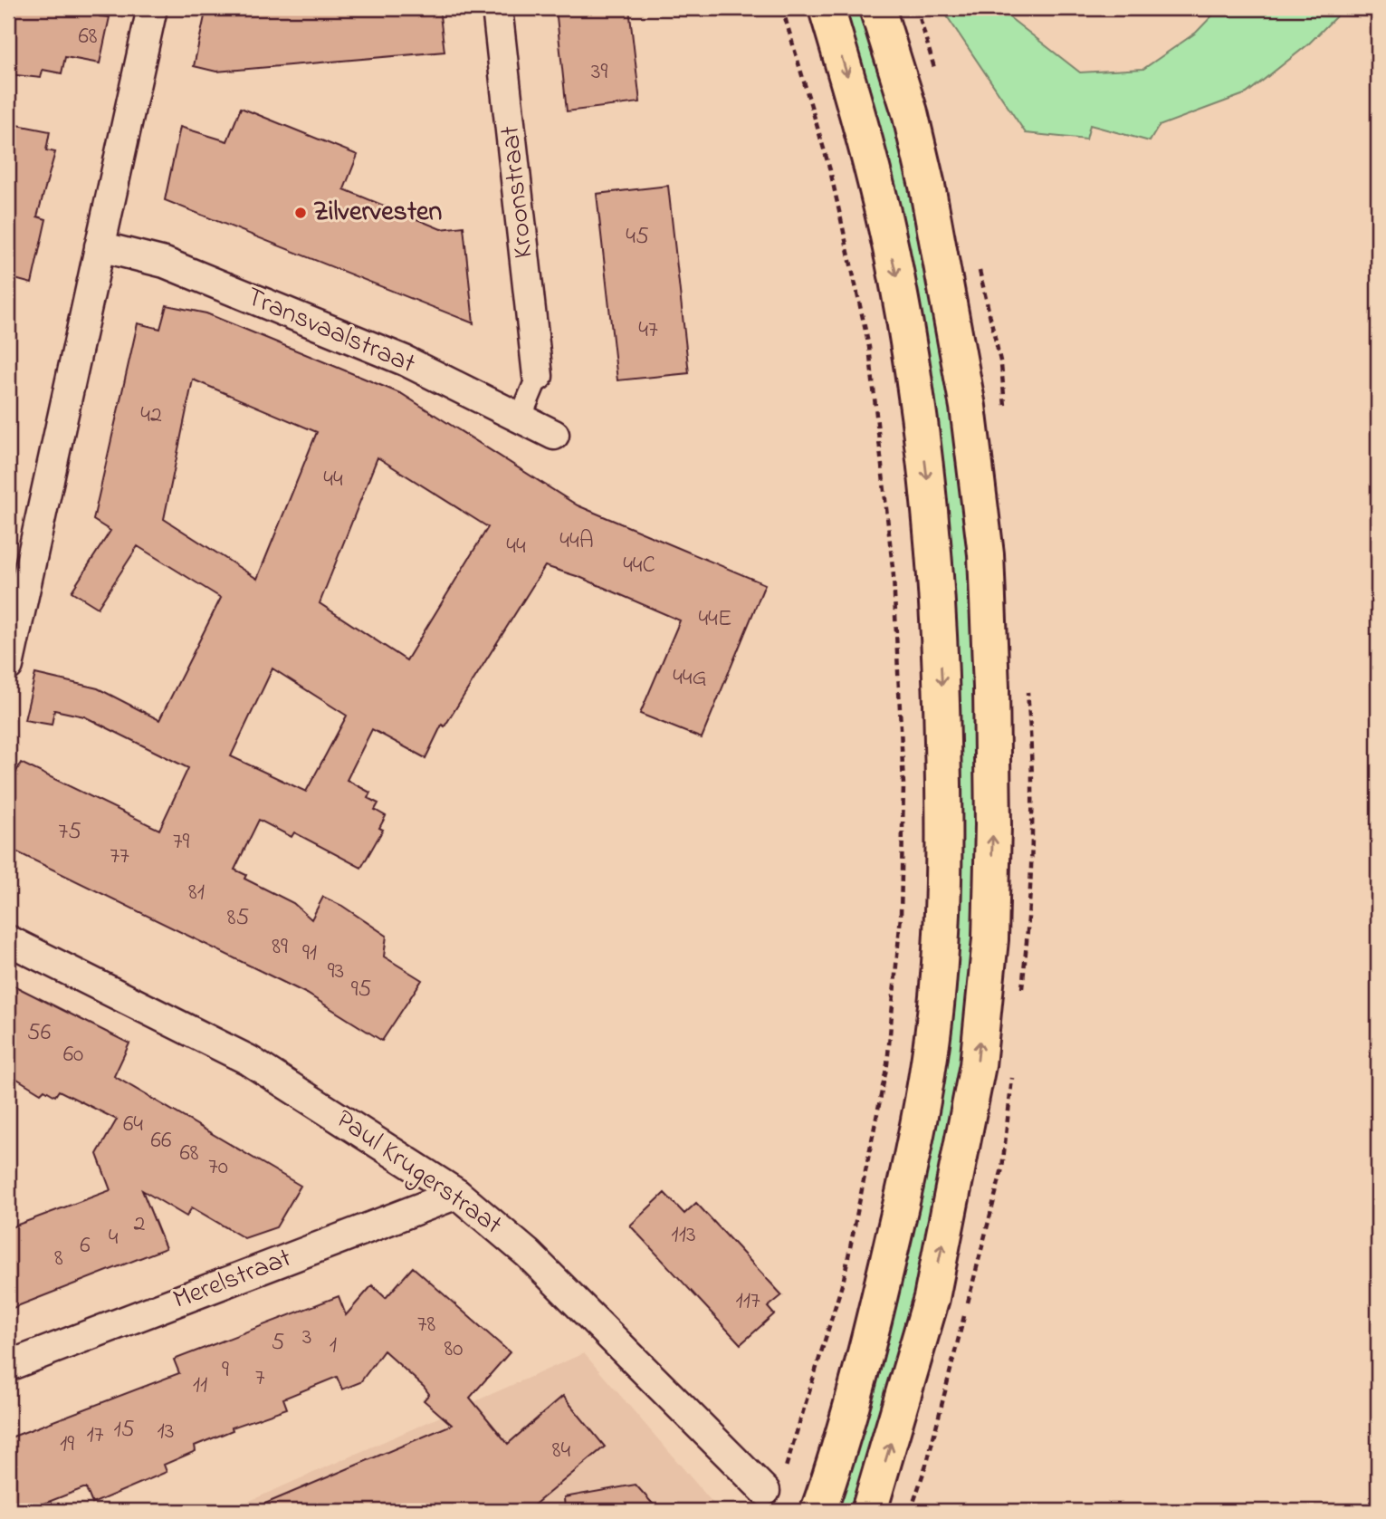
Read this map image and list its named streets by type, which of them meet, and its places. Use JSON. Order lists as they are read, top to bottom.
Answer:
{
  "streets": {
    "street": [
      "Kroonstraat",
      "Transvaalstraat",
      "Paul Krugerstraat",
      "Merelstraat"
    ]
  },
  "crossings": [
    ["Paul Krugerstraat", "Merelstraat"]
  ],
  "places": ["Zilvervesten"],
  "house_numbers": [
    "68",
    "39",
    "45",
    "47",
    "42",
    "44",
    "44A",
    "44",
    "44C",
    "44E",
    "44G",
    "75",
    "79",
    "77",
    "81",
    "85",
    "89",
    "91",
    "93",
    "95",
    "56",
    "60",
    "64",
    "66",
    "68",
    "70",
    "2",
    "113",
    "4",
    "6",
    "8",
    "117",
    "78",
    "3",
    "5",
    "1",
    "80",
    "9",
    "7",
    "11",
    "15",
    "13",
    "17",
    "19",
    "84"
  ]
}
